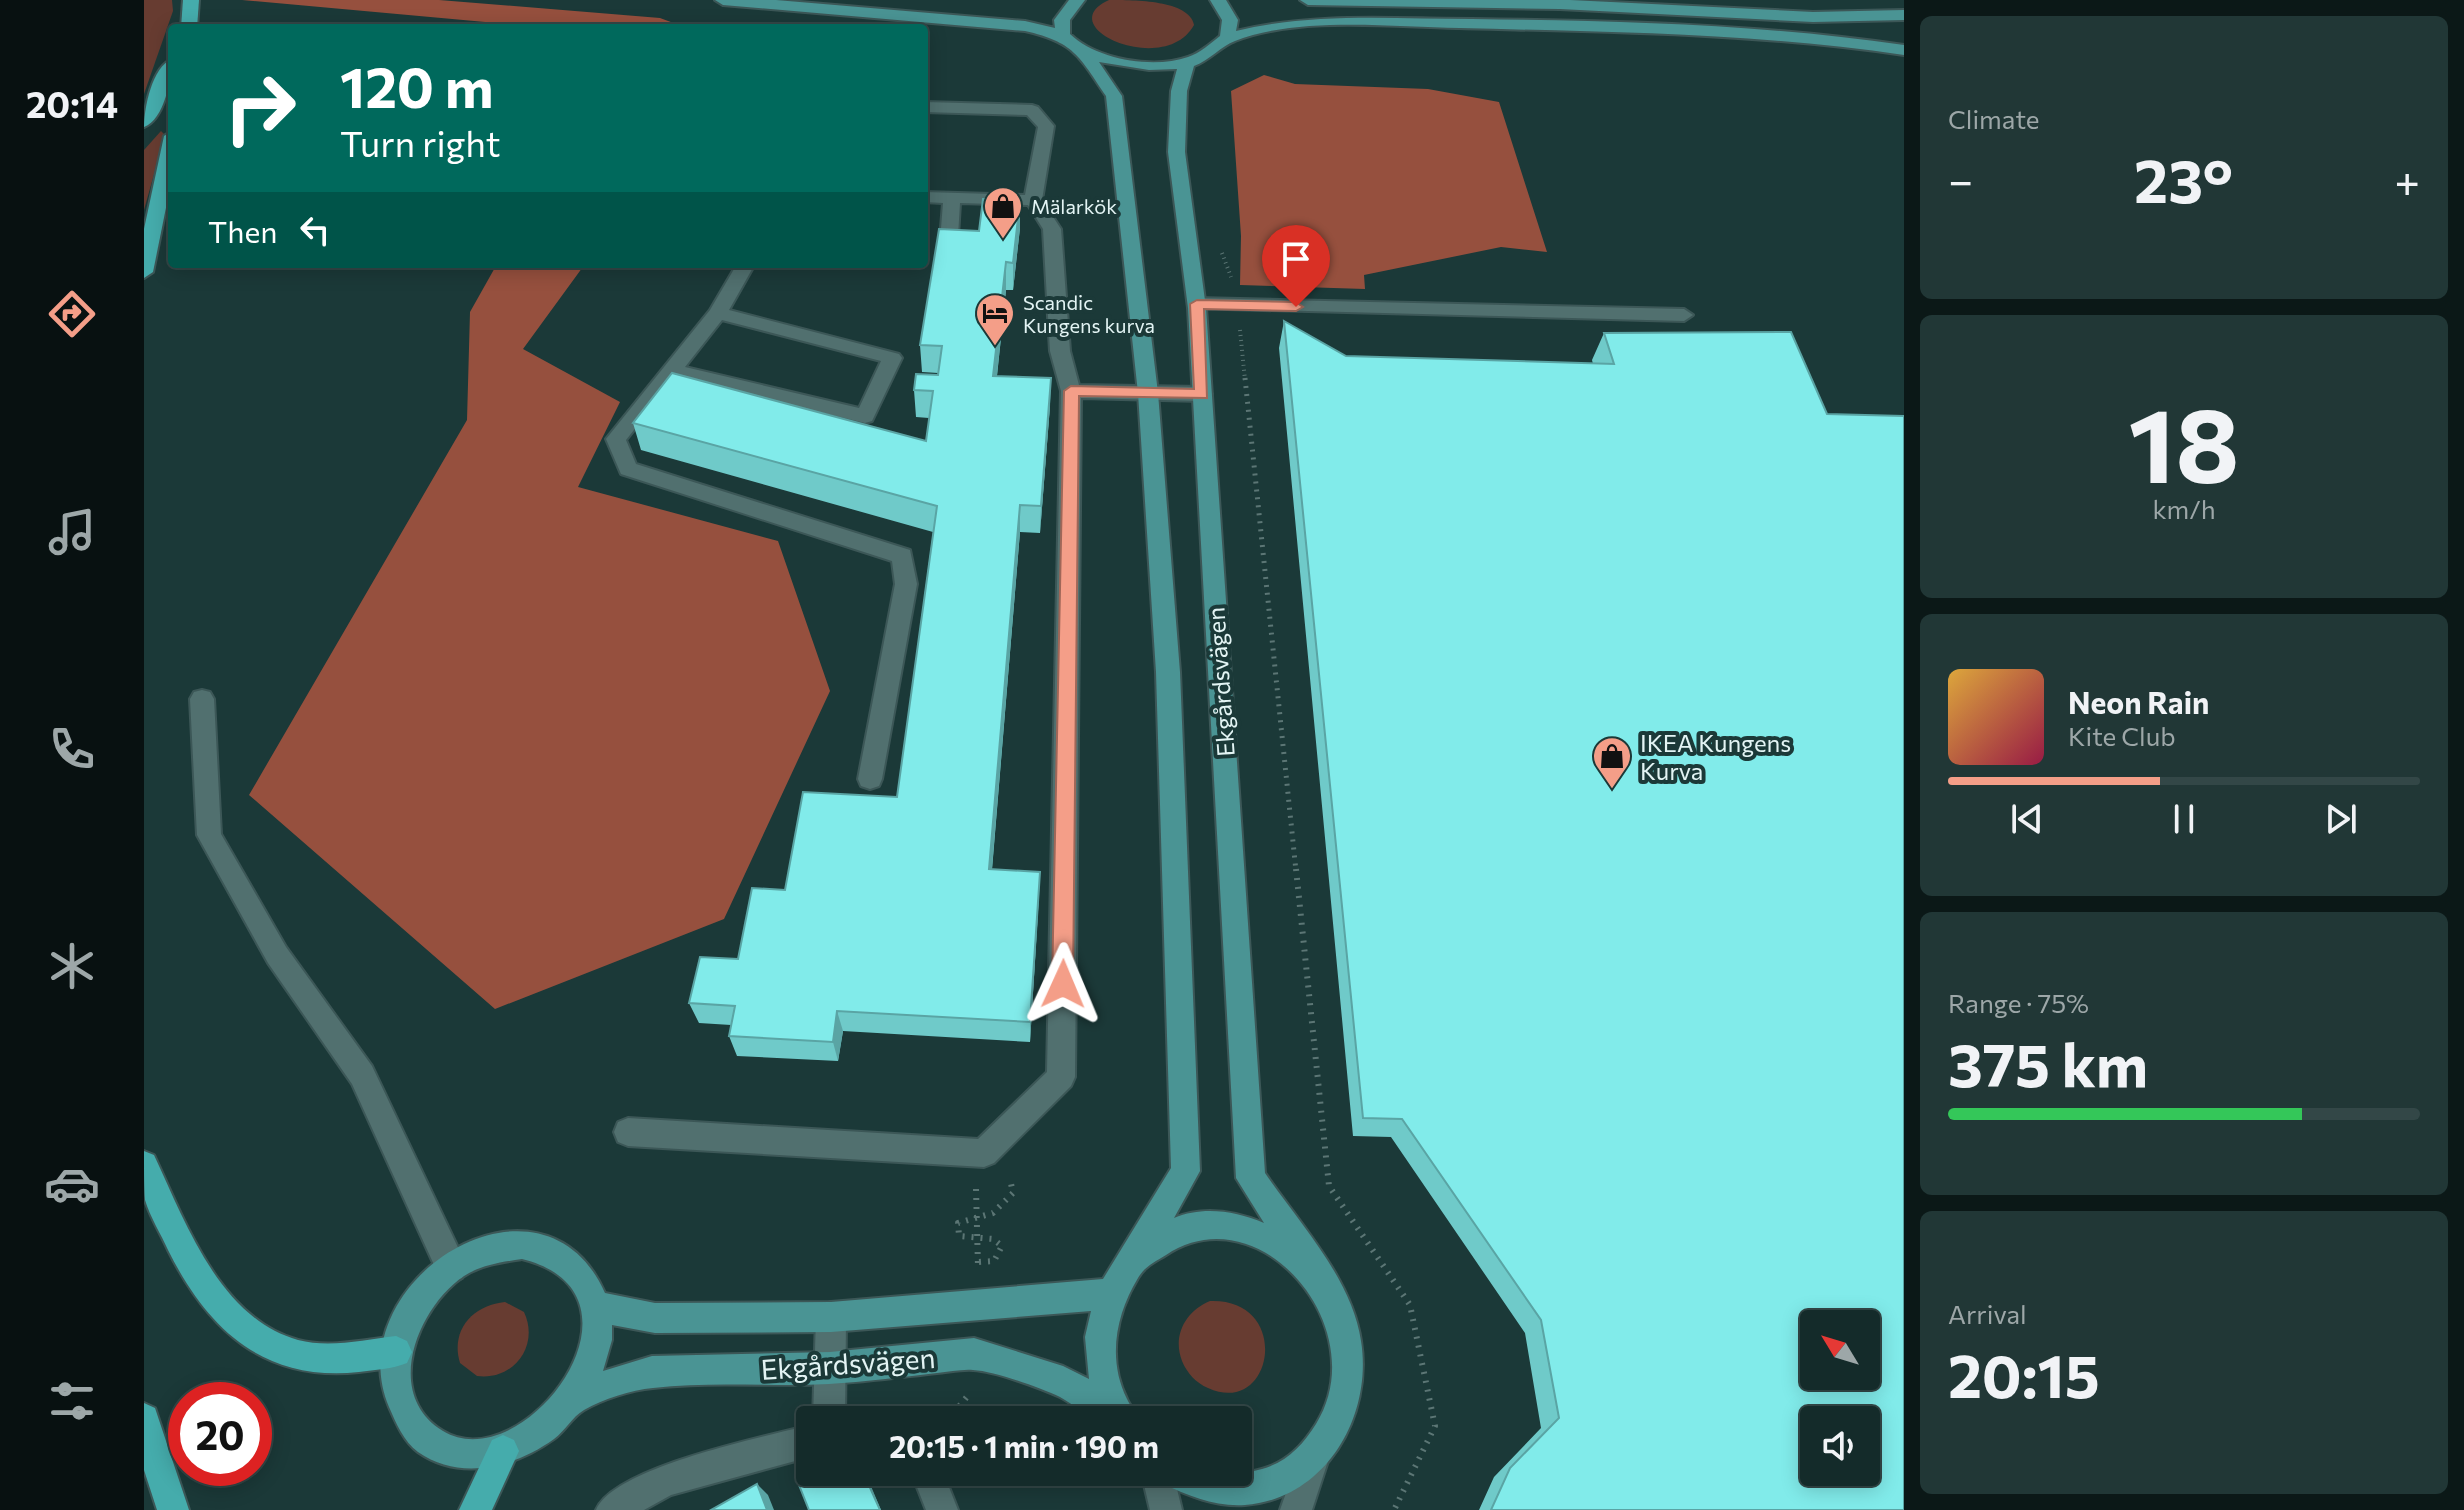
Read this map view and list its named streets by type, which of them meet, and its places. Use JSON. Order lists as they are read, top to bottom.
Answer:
{
  "streets": {
    "main road": ["Ekgårdsvägen"]
  },
  "places": {
    "shop": ["Mälarkök", "IKEA Kungens Kurva"],
    "hotel": ["Scandic Kungens kurva"]
  },
  "north": "top left",
  "page": {
    "tabs": "20:14",
    "tile": [
      "Climate",
      ["18", "km/h"],
      ["Range · 75%", "375 km"],
      ["Arrival", "20:15"]
    ],
    "turn": ["120 m", "Turn right"],
    "heat": ["−", "23°", "+"],
    "then": "Then",
    "song": ["Neon Rain", "Kite Club"],
    "limit": "20",
    "trip": "20:15 · 1 min · 190 m"
  }
}
